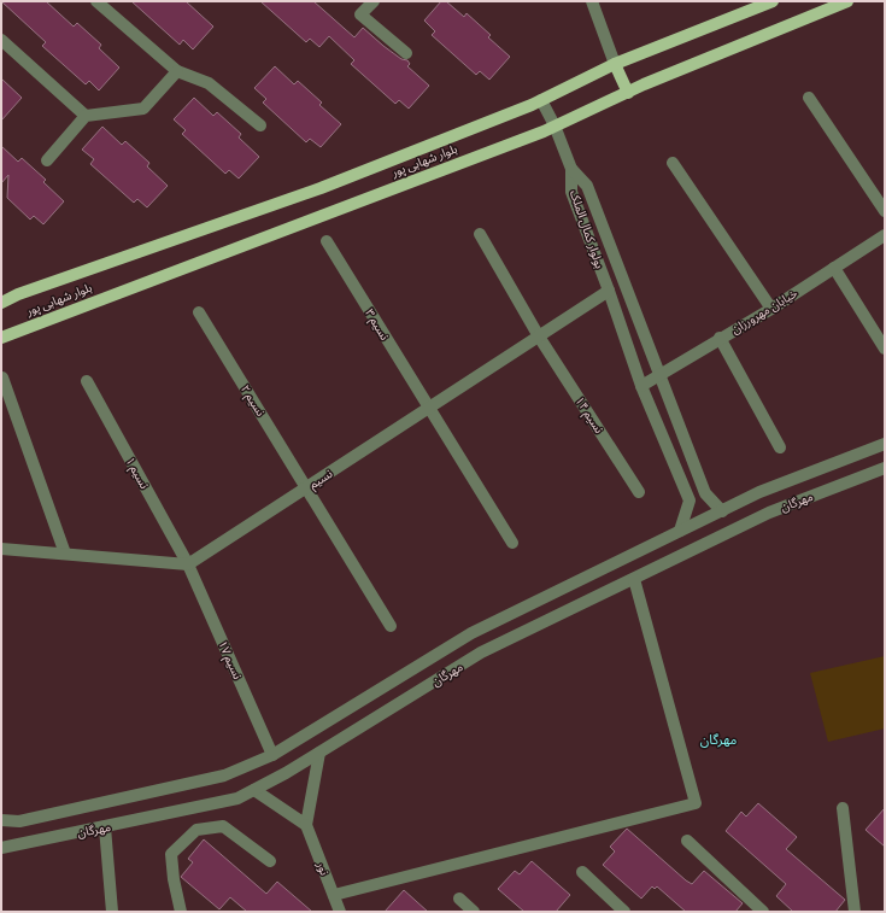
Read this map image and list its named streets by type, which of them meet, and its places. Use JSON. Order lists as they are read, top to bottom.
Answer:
{
  "streets": {
    "main road": ["بلوار شهابی پور"],
    "street": [
      "بولوار کمال الملک",
      "خیابان مهرورزان",
      "نسیم ۳",
      "نسیم ۲",
      "نسیم ۱۴",
      "نسیم ۱",
      "نسیم",
      "مهرگان",
      "نسیم ۱۷",
      "نور"
    ]
  },
  "crossings": [
    ["بولوار کمال الملک", "خیابان مهرورزان"],
    ["بولوار کمال الملک", "نسیم"],
    ["بولوار کمال الملک", "مهرگان"],
    ["نسیم ۳", "نسیم"],
    ["نسیم ۲", "نسیم"],
    ["نسیم ۱۴", "نسیم"],
    ["نسیم ۱", "نسیم"],
    ["نسیم ۱", "نسیم ۱۷"],
    ["نسیم", "نسیم ۱۷"],
    ["مهرگان", "نسیم ۱۷"]
  ],
  "districts": ["مهرگان"]
}
